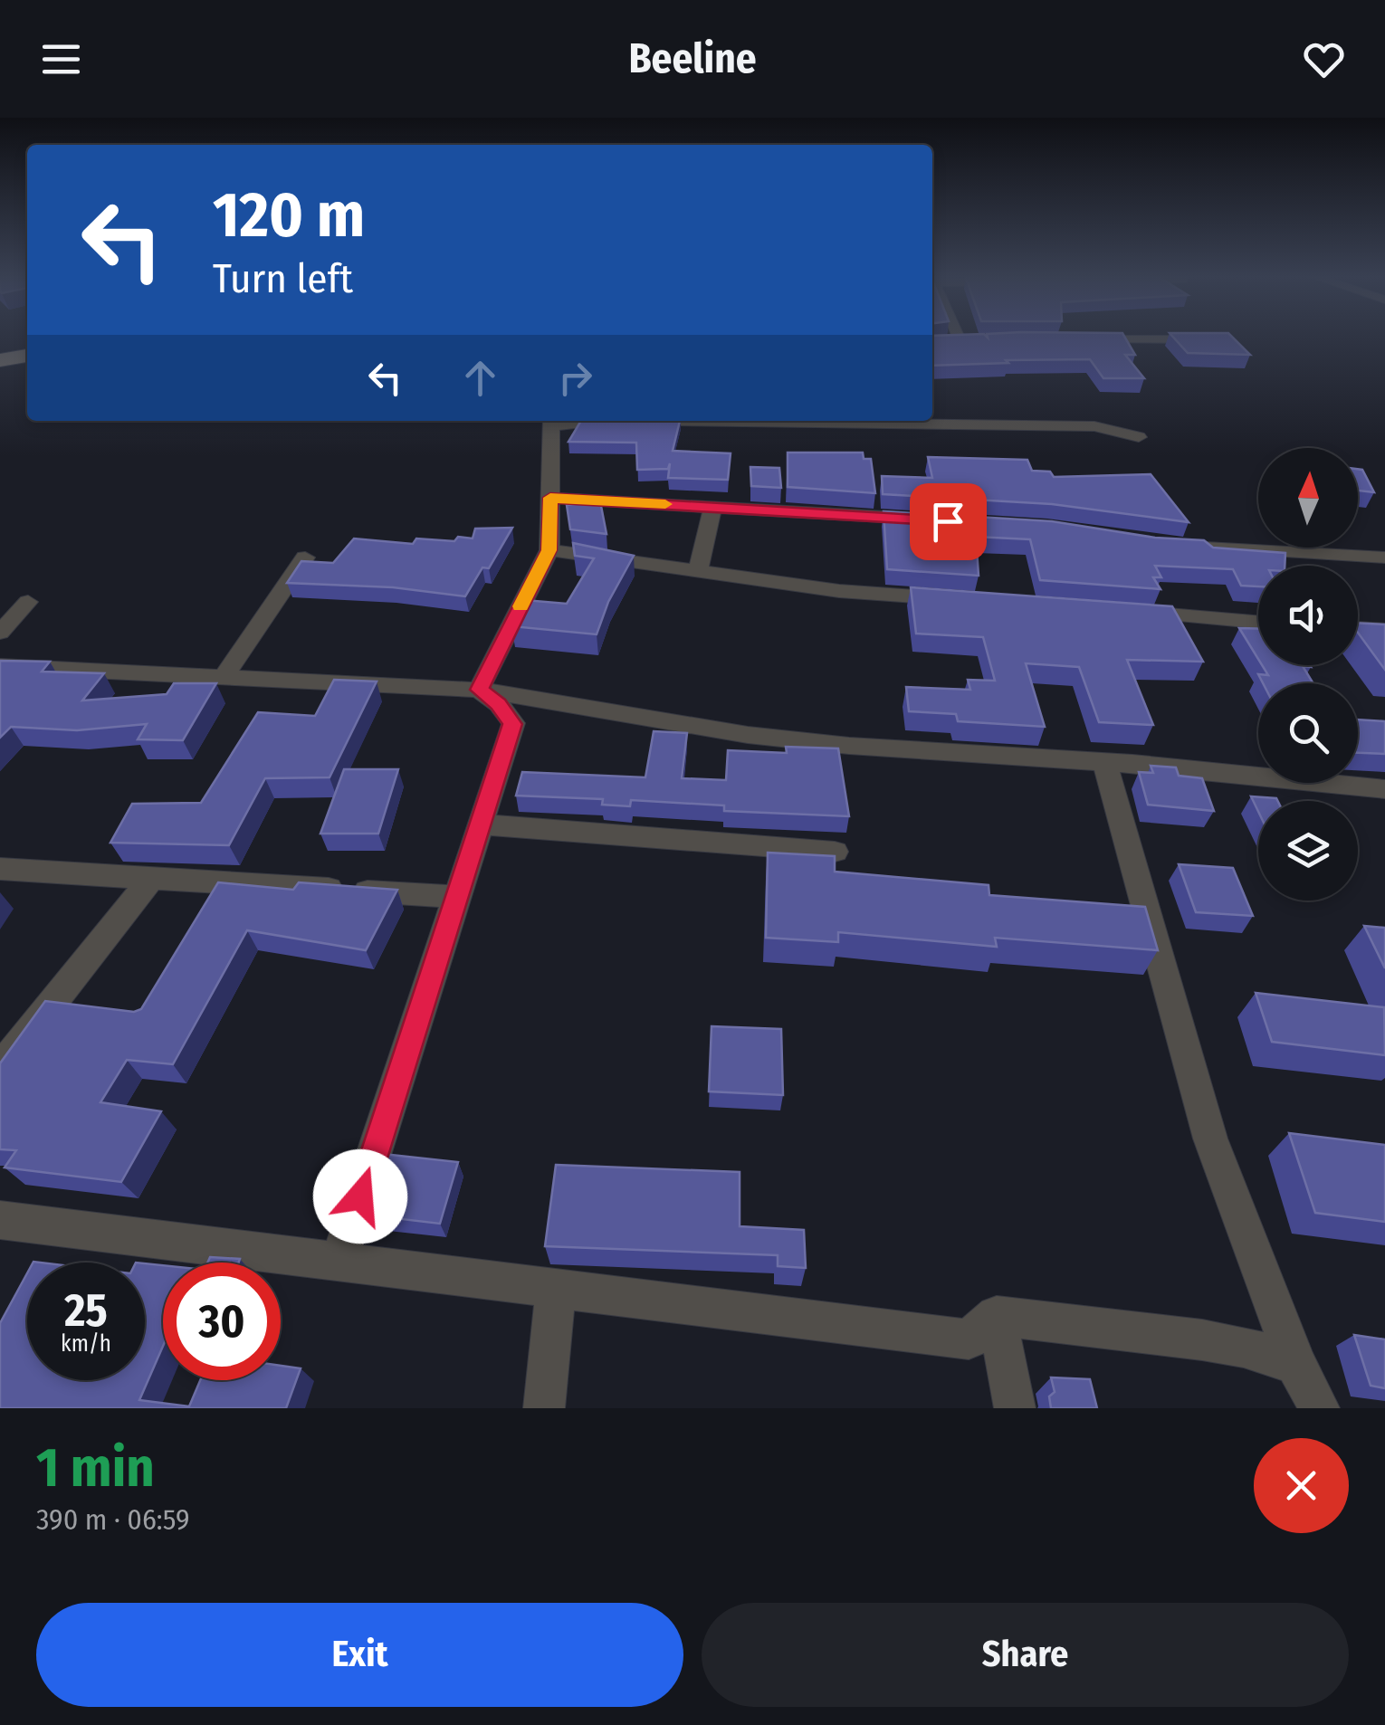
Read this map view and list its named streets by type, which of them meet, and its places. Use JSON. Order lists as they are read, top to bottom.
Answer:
{
  "north": "top",
  "page": {
    "header": "Beeline",
    "turn": ["120 m", "Turn left"],
    "speed": "25 km/h",
    "limit": "30",
    "heading": ["1 min", "390 m · 06:59"],
    "buttons": ["Exit", "Share"]
  }
}
